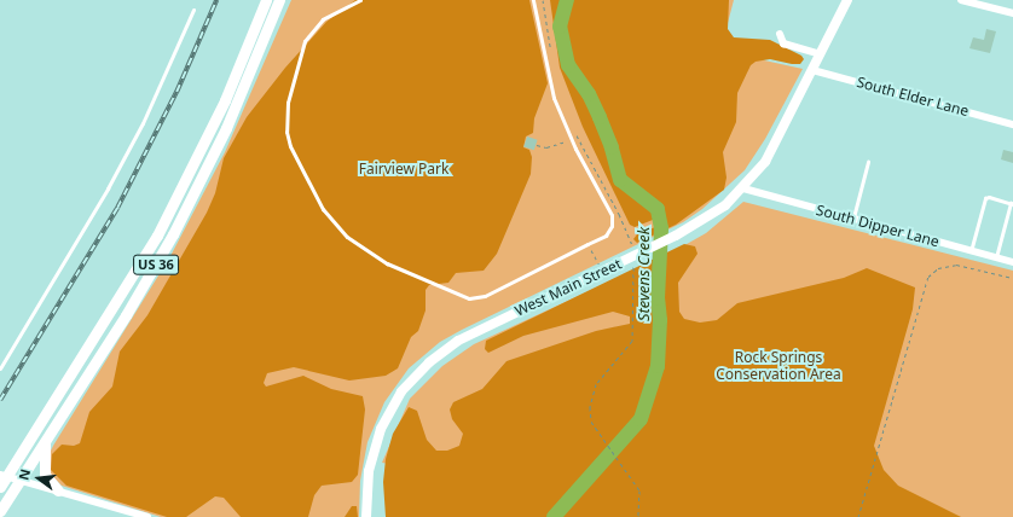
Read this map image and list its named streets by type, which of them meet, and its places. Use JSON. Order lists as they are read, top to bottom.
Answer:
{
  "streets": {
    "main road": ["US 36"],
    "street": ["South Elder Lane", "South Dipper Lane", "West Main Street"]
  },
  "crossings": [
    ["South Elder Lane", "West Main Street"],
    ["South Dipper Lane", "West Main Street"]
  ],
  "water": ["Stevens Creek"],
  "parks": ["Fairview Park", "Rock Springs Conservation Area"],
  "north": "left"
}
